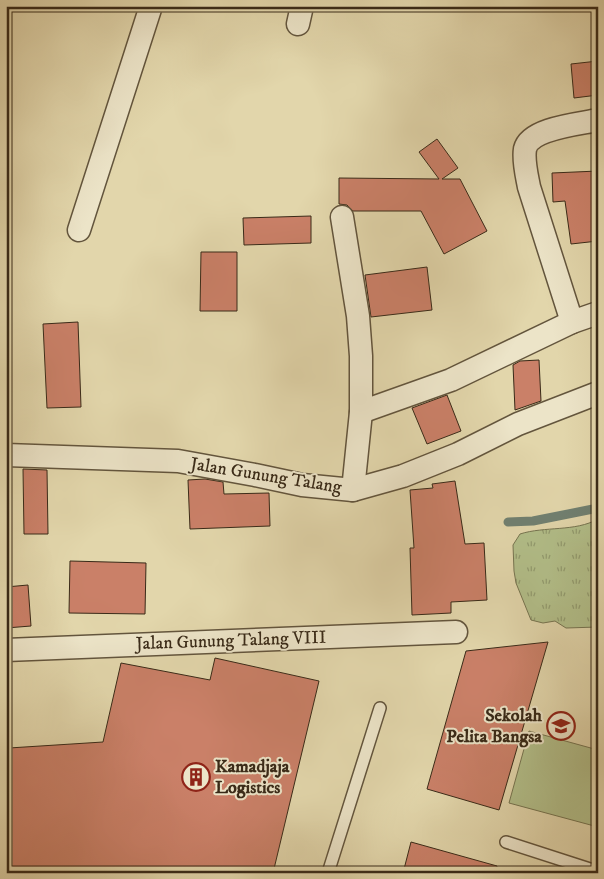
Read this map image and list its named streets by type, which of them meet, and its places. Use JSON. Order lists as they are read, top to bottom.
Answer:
{
  "streets": {
    "street": ["Jalan Gunung Talang", "Jalan Gunung Talang VIII"]
  },
  "places": {
    "school or university": ["Sekolah Pelita Bangsa"],
    "building": ["Kamadjaja Logistics"]
  }
}
